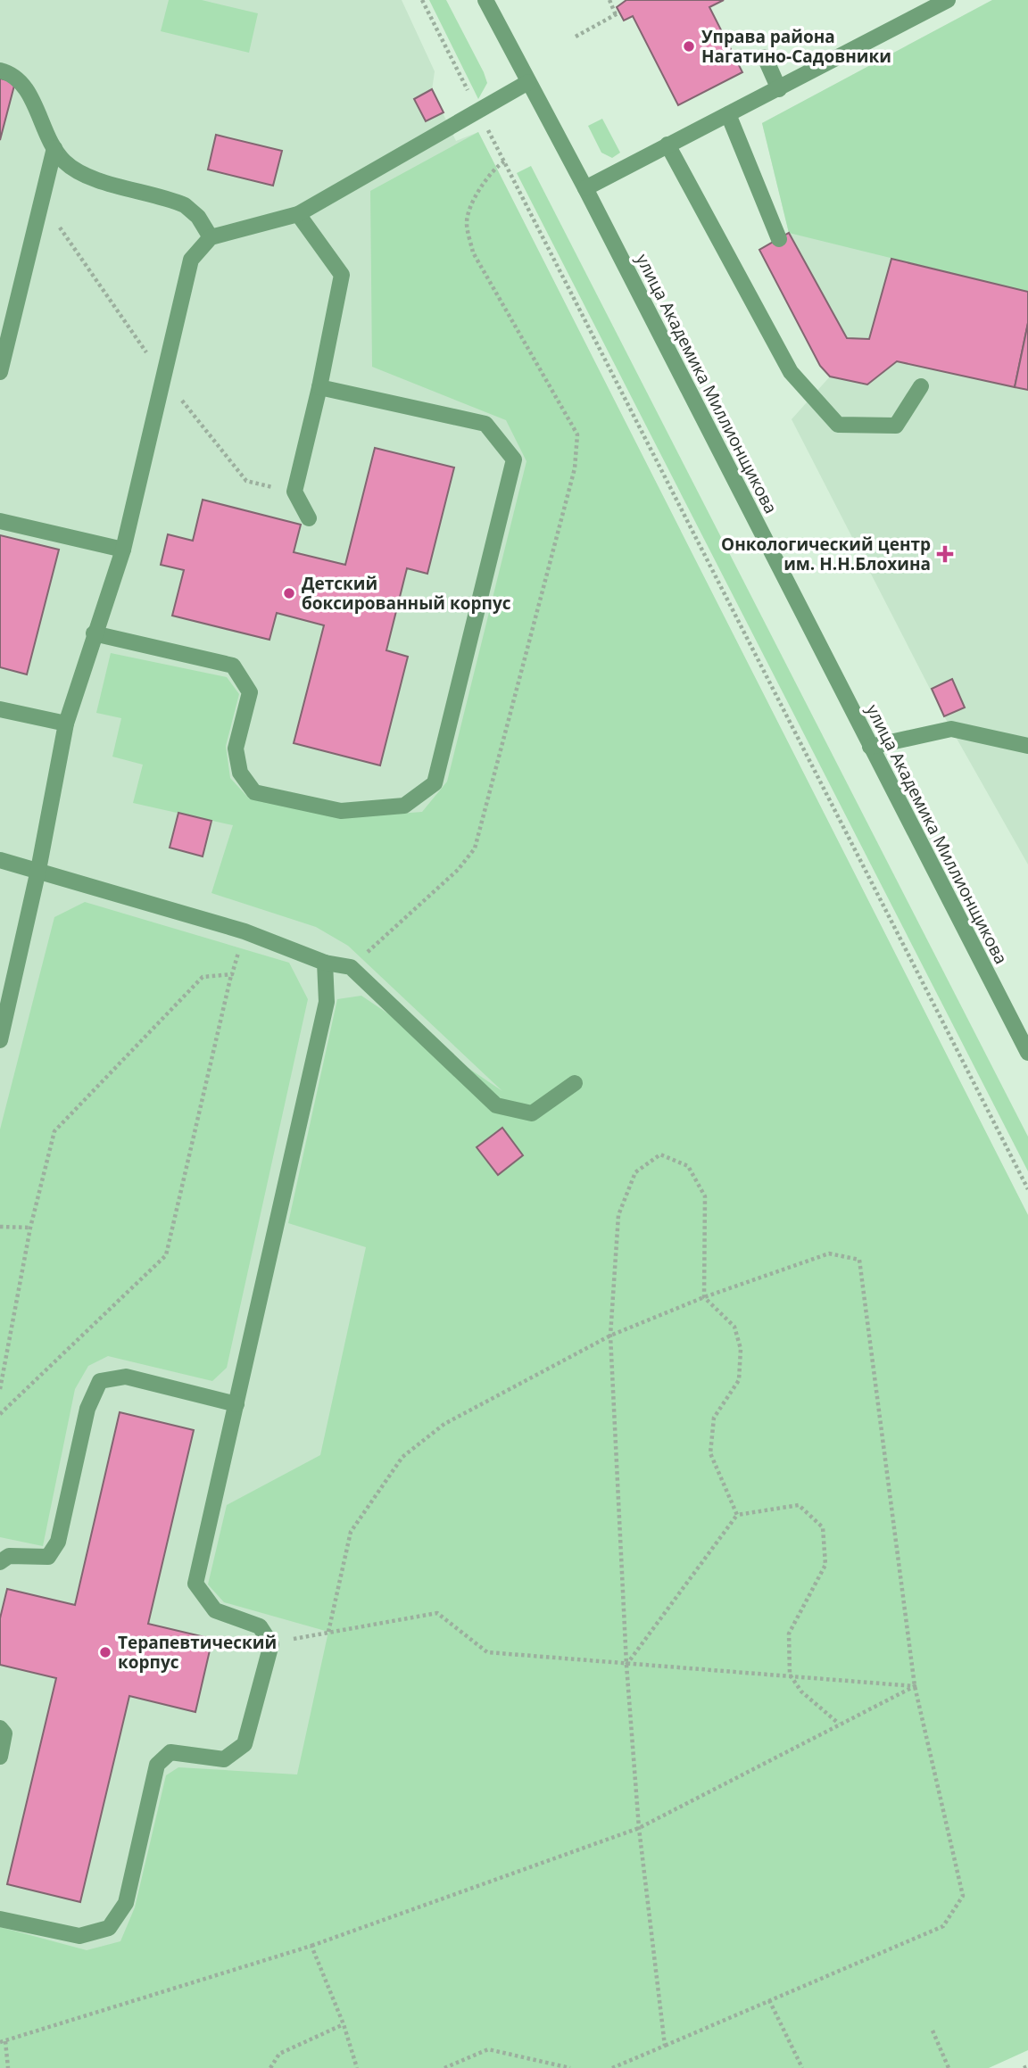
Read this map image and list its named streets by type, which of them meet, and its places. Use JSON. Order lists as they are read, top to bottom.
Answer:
{
  "streets": {
    "street": ["улица Академика Миллионщикова"]
  },
  "places": {
    "other": ["Управа района Нагатино-Садовники", "Детский боксированный корпус", "Терапевтический корпус"],
    "health": ["Онкологический центр им. Н.Н.Блохина"]
  }
}
